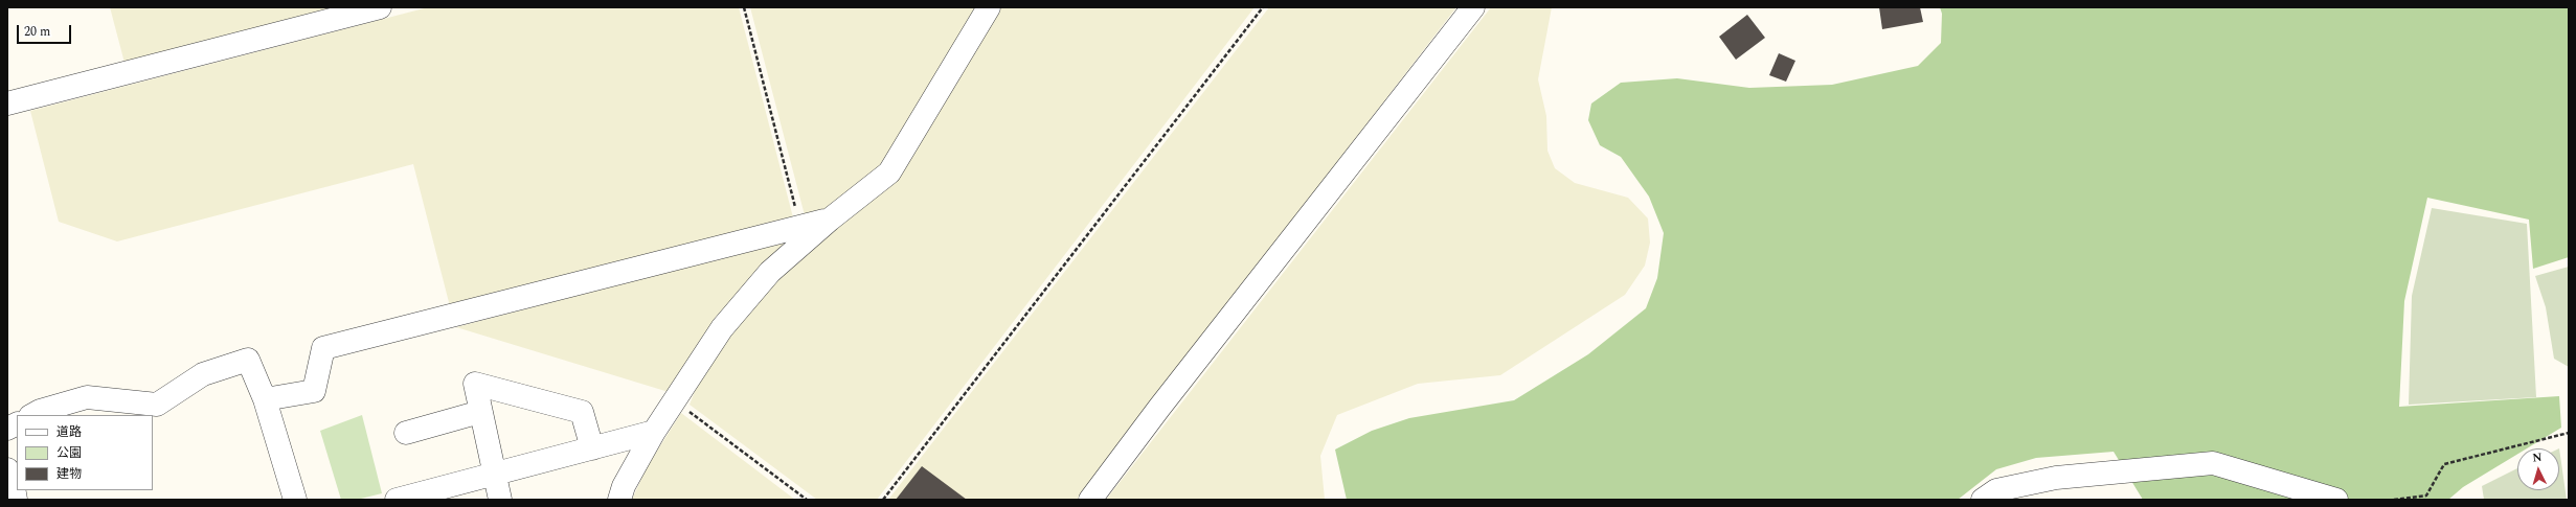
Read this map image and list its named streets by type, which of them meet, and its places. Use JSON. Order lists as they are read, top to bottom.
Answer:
{
  "legend": ["道路", "公園", "建物"],
  "scale_bar": "20 m",
  "north": "top"
}
